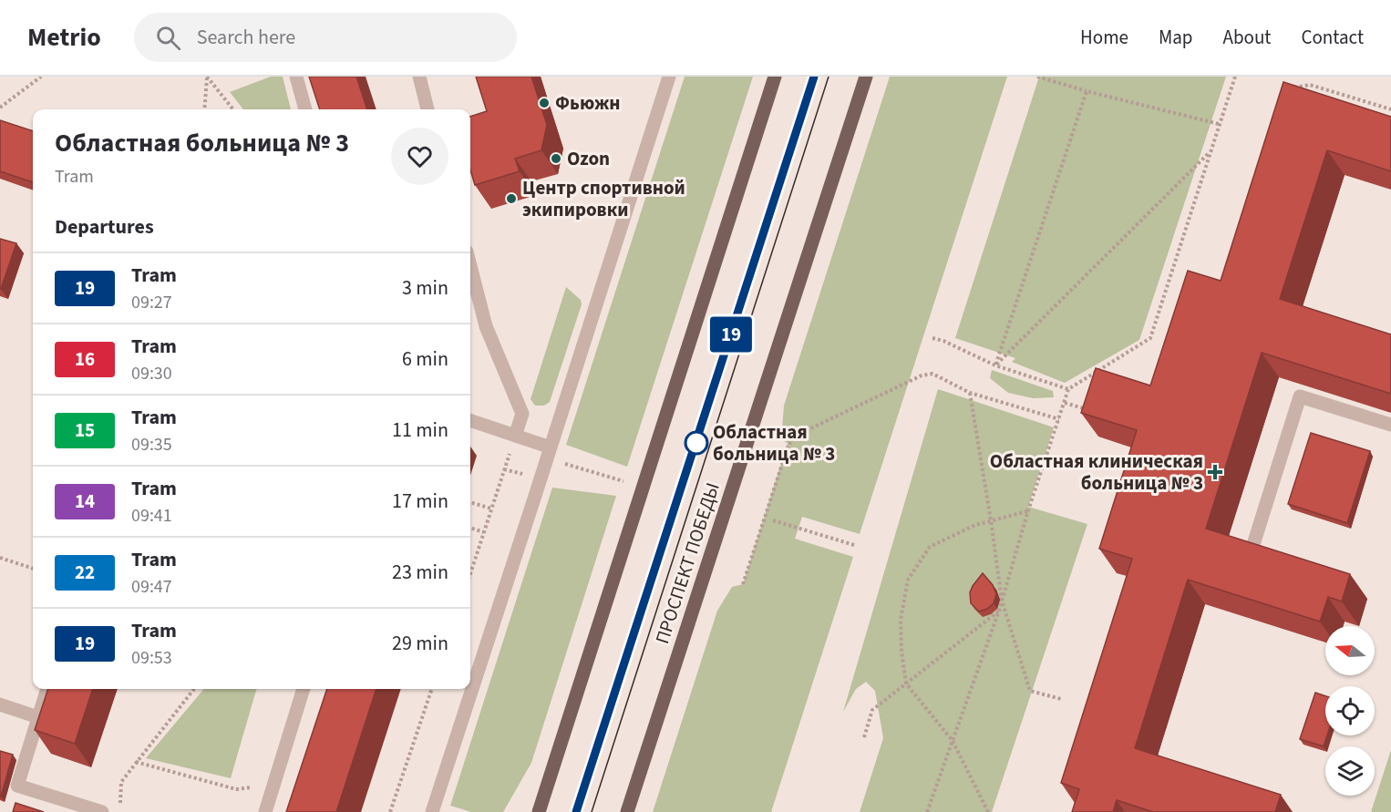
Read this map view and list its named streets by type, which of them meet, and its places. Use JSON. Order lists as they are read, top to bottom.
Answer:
{
  "streets": {
    "main road": ["ПРОСПЕКТ ПОБЕДЫ"]
  },
  "places": {
    "other": [
      "Фьюжн",
      "Ozon",
      "Центр спортивной экипировки",
      "Областная больница № 3"
    ],
    "health": ["Областная клиническая больница № 3"]
  },
  "lines": ["tram line 19"],
  "north": "left",
  "page": {
    "header": "Metrio",
    "search": "Search here",
    "nav": [
      "Home",
      "Map",
      "About",
      "Contact"
    ],
    "on_map": "19",
    "heading": [
      ["Областная больница № 3", "Tram"],
      "Departures"
    ],
    "list": [
      {
        "mark": "19",
        "name": "Tram",
        "note": "09:27",
        "value": "3 min"
      },
      {
        "mark": "16",
        "name": "Tram",
        "note": "09:30",
        "value": "6 min"
      },
      {
        "mark": "15",
        "name": "Tram",
        "note": "09:35",
        "value": "11 min"
      },
      {
        "mark": "14",
        "name": "Tram",
        "note": "09:41",
        "value": "17 min"
      },
      {
        "mark": "22",
        "name": "Tram",
        "note": "09:47",
        "value": "23 min"
      },
      {
        "mark": "19",
        "name": "Tram",
        "note": "09:53",
        "value": "29 min"
      }
    ]
  }
}
